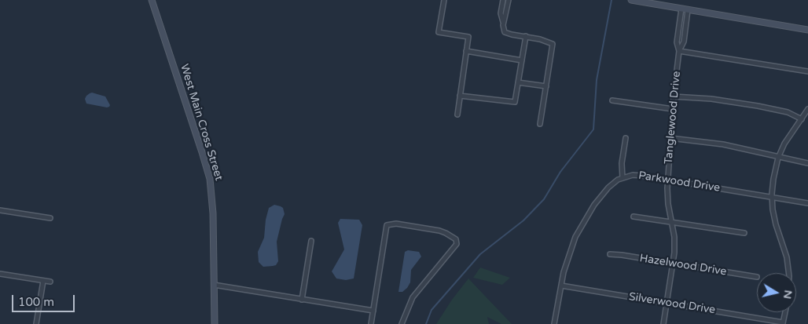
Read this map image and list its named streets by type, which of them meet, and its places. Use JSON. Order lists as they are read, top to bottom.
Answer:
{
  "streets": {
    "main road": ["West Main Cross Street"],
    "street": [
      "Tanglewood Drive",
      "Parkwood Drive",
      "Hazelwood Drive",
      "Silverwood Drive"
    ]
  },
  "crossings": [
    ["Tanglewood Drive", "Parkwood Drive"],
    ["Tanglewood Drive", "Hazelwood Drive"],
    ["Tanglewood Drive", "Silverwood Drive"],
    ["Parkwood Drive", "Silverwood Drive"]
  ],
  "scale_bar": "100 m",
  "north": "right"
}
